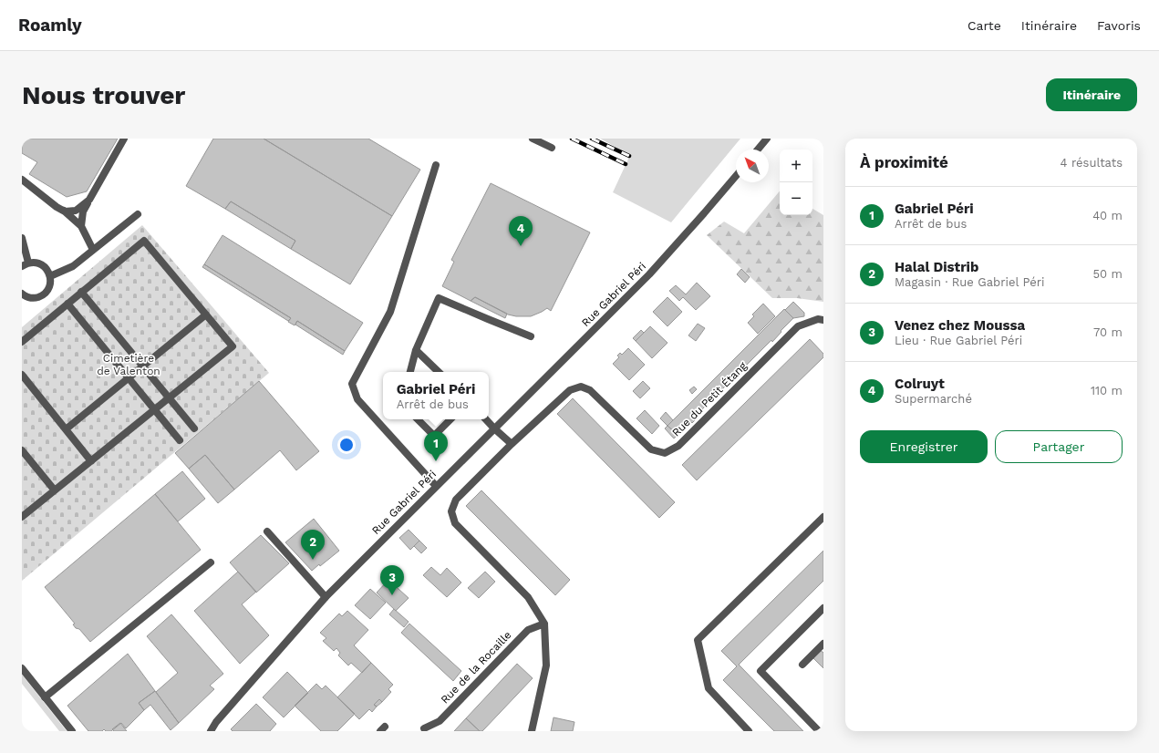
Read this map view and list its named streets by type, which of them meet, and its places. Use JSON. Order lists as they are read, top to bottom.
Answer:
{
  "streets": {
    "street": ["Rue Gabriel Péri", "Rue du Petit Étang", "Rue de la Rocaille"]
  },
  "crossings": [
    ["Rue du Petit Étang", "Rue de la Rocaille"]
  ],
  "parks": ["Cimetière de Valenton"],
  "north": "top left",
  "page": {
    "header": "Roamly",
    "nav": ["Carte", "Itinéraire", "Favoris"],
    "buttons": [
      "Itinéraire",
      ["Enregistrer", "Partager"]
    ],
    "title": "Nous trouver",
    "heading": ["À proximité", "4 résultats"],
    "map_buttons": ["+", "−"],
    "list": [
      {
        "mark": "1",
        "name": "Gabriel Péri",
        "note": "Arrêt de bus",
        "value": "40 m"
      },
      {
        "mark": "2",
        "name": "Halal Distrib",
        "note": "Magasin · Rue Gabriel Péri",
        "value": "50 m"
      },
      {
        "mark": "3",
        "name": "Venez chez Moussa",
        "note": "Lieu · Rue Gabriel Péri",
        "value": "70 m"
      },
      {
        "mark": "4",
        "name": "Colruyt",
        "note": "Supermarché",
        "value": "110 m"
      }
    ],
    "pins": [
      "4",
      "1",
      "2",
      "3"
    ],
    "popup": ["Gabriel Péri", "Arrêt de bus"]
  }
}
